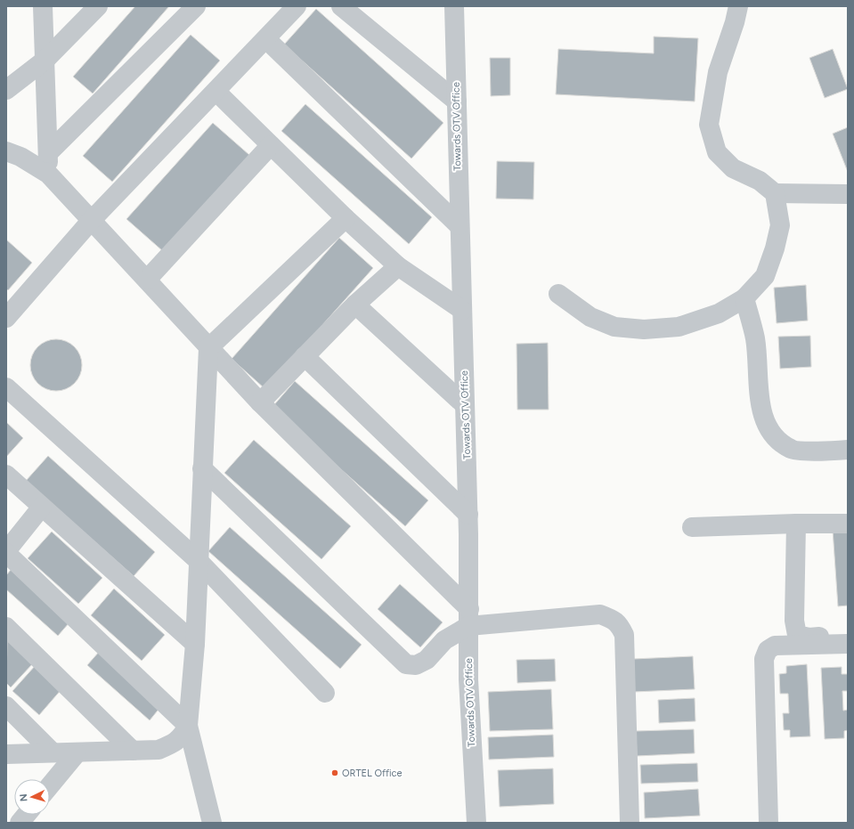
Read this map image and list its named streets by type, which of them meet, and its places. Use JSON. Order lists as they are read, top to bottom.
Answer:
{
  "streets": {
    "street": ["Towards OTV Office"]
  },
  "places": ["ORTEL Office"],
  "north": "left"
}
